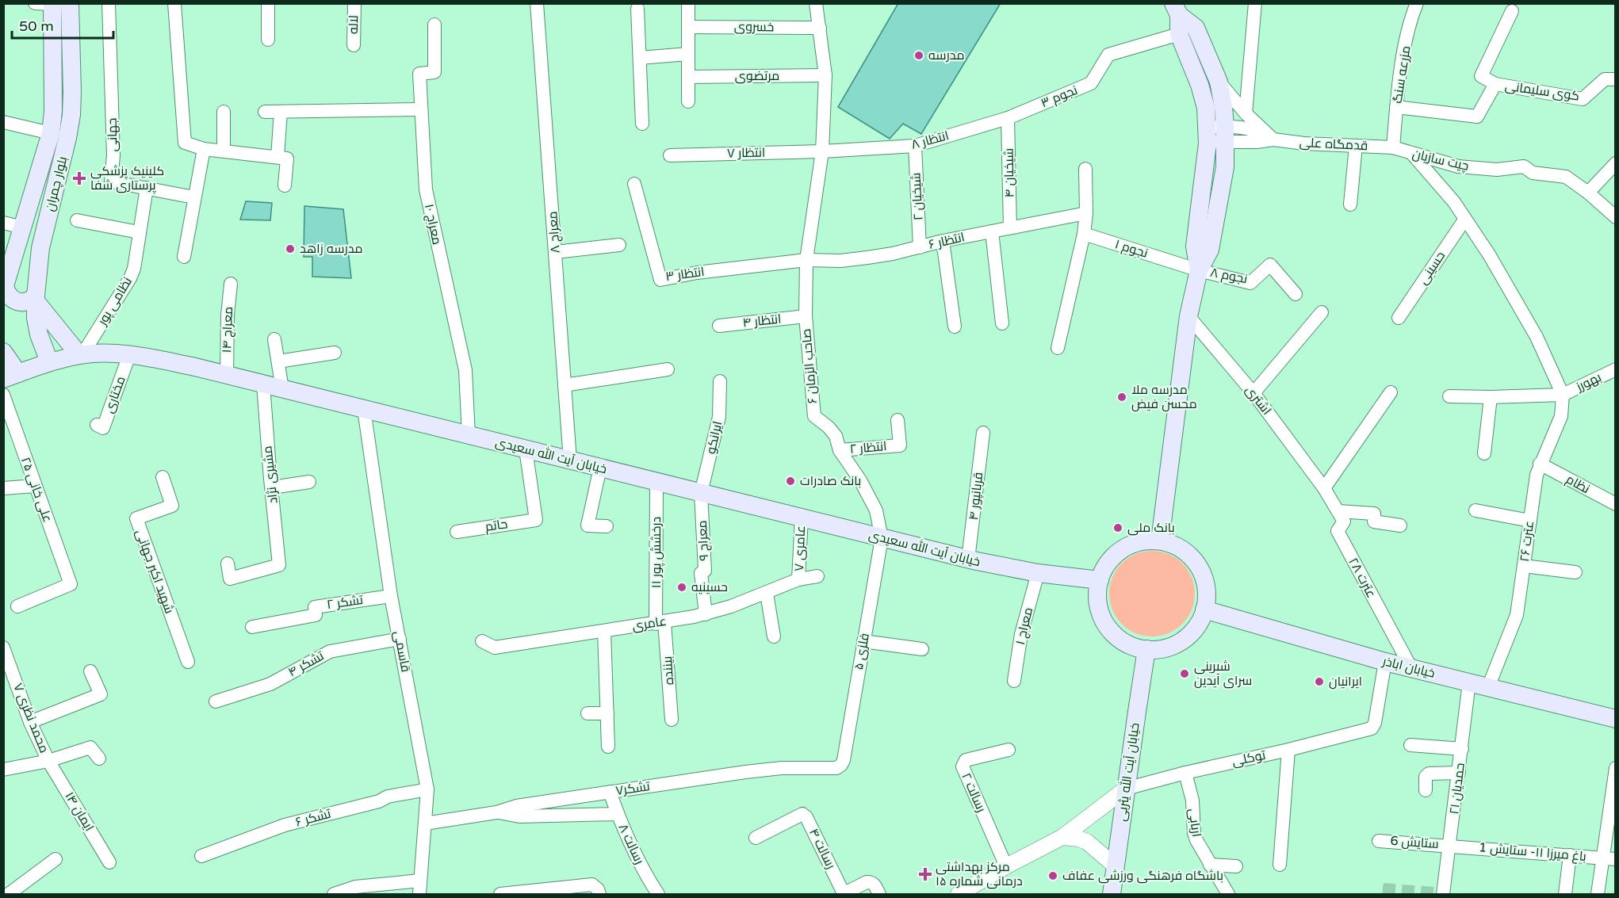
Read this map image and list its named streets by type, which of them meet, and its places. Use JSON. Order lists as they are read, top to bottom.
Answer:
{
  "streets": {
    "main road": [
      "بلوار چمران",
      "خیابان آیت الله سعیدی",
      "خیابان اباذر",
      "خیابان آیت الله یثربی"
    ],
    "street": [
      "لاله",
      "خسروی",
      "مزرعه سنگ",
      "مرتضوی",
      "کوی سلیمانی",
      "نجوم ۳",
      "جهانی",
      "انتظار ۸",
      "قدمگاه علی",
      "انتظار ۷",
      "چیت سازیان",
      "شیخیان ۴",
      "شیخیان ۲",
      "معراج ۱۰",
      "معراج ۸",
      "انتظار ۶",
      "نجوم ۱",
      "حسینی",
      "انتظار ۳",
      "نجوم ۸",
      "نظامی پور",
      "انتظار ۴",
      "معراج ۱۴",
      "صاحب الزمان ۶",
      "بهورز",
      "مختاری",
      "اشتری",
      "ایرانکو",
      "انتظار ۲",
      "مشیری نژاد",
      "نظام",
      "علی خانی ۲۵",
      "قربانپور ۴",
      "حاتم",
      "معراج ۹",
      "عترت ۲۶",
      "عامری ۷",
      "درخشش پور ۱۱",
      "شهید اکبر جهانی",
      "عترت ۲۸",
      "تشکر ۲",
      "عامری",
      "معراج ۱",
      "قاسمی",
      "فلزی ۵",
      "تشکر ۴",
      "بیننده",
      "محمد نظری ۷",
      "توکلی",
      "تشکر۷",
      "حمدیان ۲۱",
      "رسالت ۲",
      "ایمان ۱۴",
      "تشکر ۶",
      "اربابی",
      "ستایش 6",
      "رسالت ۸",
      "رسالت ۴",
      "باغ میرزا ۱۱- ستایش 1"
    ]
  },
  "crossings": [
    ["خسروی", "صاحب الزمان ۶"],
    ["مزرعه سنگ", "کوی سلیمانی"],
    ["مزرعه سنگ", "قدمگاه علی"],
    ["مزرعه سنگ", "چیت سازیان"],
    ["مرتضوی", "صاحب الزمان ۶"],
    ["نجوم ۳", "انتظار ۸"],
    ["نجوم ۳", "شیخیان ۴"],
    ["جهانی", "نظامی پور"],
    ["انتظار ۸", "انتظار ۷"],
    ["انتظار ۸", "شیخیان ۴"],
    ["انتظار ۸", "شیخیان ۲"],
    ["انتظار ۸", "صاحب الزمان ۶"],
    ["قدمگاه علی", "چیت سازیان"],
    ["انتظار ۷", "صاحب الزمان ۶"],
    ["شیخیان ۴", "انتظار ۶"],
    ["بلوار چمران", "خیابان آیت الله سعیدی"],
    ["شیخیان ۲", "انتظار ۶"],
    ["معراج ۱۰", "خیابان آیت الله سعیدی"],
    ["معراج ۸", "خیابان آیت الله سعیدی"],
    ["انتظار ۶", "انتظار ۳"],
    ["انتظار ۶", "صاحب الزمان ۶"],
    ["نجوم ۱", "نجوم ۸"],
    ["انتظار ۳", "صاحب الزمان ۶"],
    ["نظامی پور", "خیابان آیت الله سعیدی"],
    ["انتظار ۴", "صاحب الزمان ۶"],
    ["معراج ۱۴", "خیابان آیت الله سعیدی"],
    ["صاحب الزمان ۶", "انتظار ۲"],
    ["صاحب الزمان ۶", "خیابان آیت الله سعیدی"],
    ["صاحب الزمان ۶", "فلزی ۵"],
    ["بهورز", "عترت ۲۶"],
    ["مختاری", "خیابان آیت الله سعیدی"],
    ["ایرانکو", "خیابان آیت الله سعیدی"],
    ["ایرانکو", "معراج ۹"],
    ["خیابان آیت الله سعیدی", "مشیری نژاد"],
    ["خیابان آیت الله سعیدی", "قربانپور ۴"],
    ["خیابان آیت الله سعیدی", "حاتم"],
    ["خیابان آیت الله سعیدی", "معراج ۹"],
    ["خیابان آیت الله سعیدی", "عامری ۷"],
    ["خیابان آیت الله سعیدی", "درخشش پور ۱۱"],
    ["خیابان آیت الله سعیدی", "معراج ۱"],
    ["خیابان آیت الله سعیدی", "قاسمی"],
    ["خیابان آیت الله سعیدی", "فلزی ۵"],
    ["خیابان آیت الله سعیدی", "خیابان اباذر"],
    ["خیابان آیت الله سعیدی", "خیابان آیت الله یثربی"],
    ["نظام", "عترت ۲۶"],
    ["معراج ۹", "عامری"],
    ["عترت ۲۶", "خیابان اباذر"],
    ["عامری ۷", "عامری"],
    ["درخشش پور ۱۱", "عامری"],
    ["درخشش پور ۱۱", "بیننده"],
    ["عترت ۲۸", "خیابان اباذر"],
    ["تشکر ۲", "قاسمی"],
    ["عامری", "بیننده"],
    ["قاسمی", "تشکر ۴"],
    ["قاسمی", "تشکر۷"],
    ["قاسمی", "تشکر ۶"],
    ["فلزی ۵", "تشکر۷"],
    ["خیابان اباذر", "توکلی"],
    ["خیابان اباذر", "خیابان آیت الله یثربی"],
    ["خیابان اباذر", "حمدیان ۲۱"],
    ["محمد نظری ۷", "ایمان ۱۴"],
    ["توکلی", "خیابان آیت الله یثربی"],
    ["توکلی", "اربابی"],
    ["تشکر۷", "رسالت ۸"],
    ["حمدیان ۲۱", "ستایش 6"],
    ["حمدیان ۲۱", "باغ میرزا ۱۱- ستایش 1"],
    ["ستایش 6", "باغ میرزا ۱۱- ستایش 1"]
  ],
  "places": {
    "other": [
      "مدرسه",
      "مدرسه زاهد",
      "مدرسه ملا محسن فیض",
      "بانک صادرات",
      "بانک ملی",
      "حسینیه",
      "شیرینی سرای آیدین",
      "ایرانیان",
      "باشگاه فرهنگی ورزشی عفاف"
    ],
    "health": ["کلینیک پزشکی پرستاری شفا", "مرکز بهداشتی درمانی شماره ۱۵"]
  },
  "scale_bar": "50 m"
}
